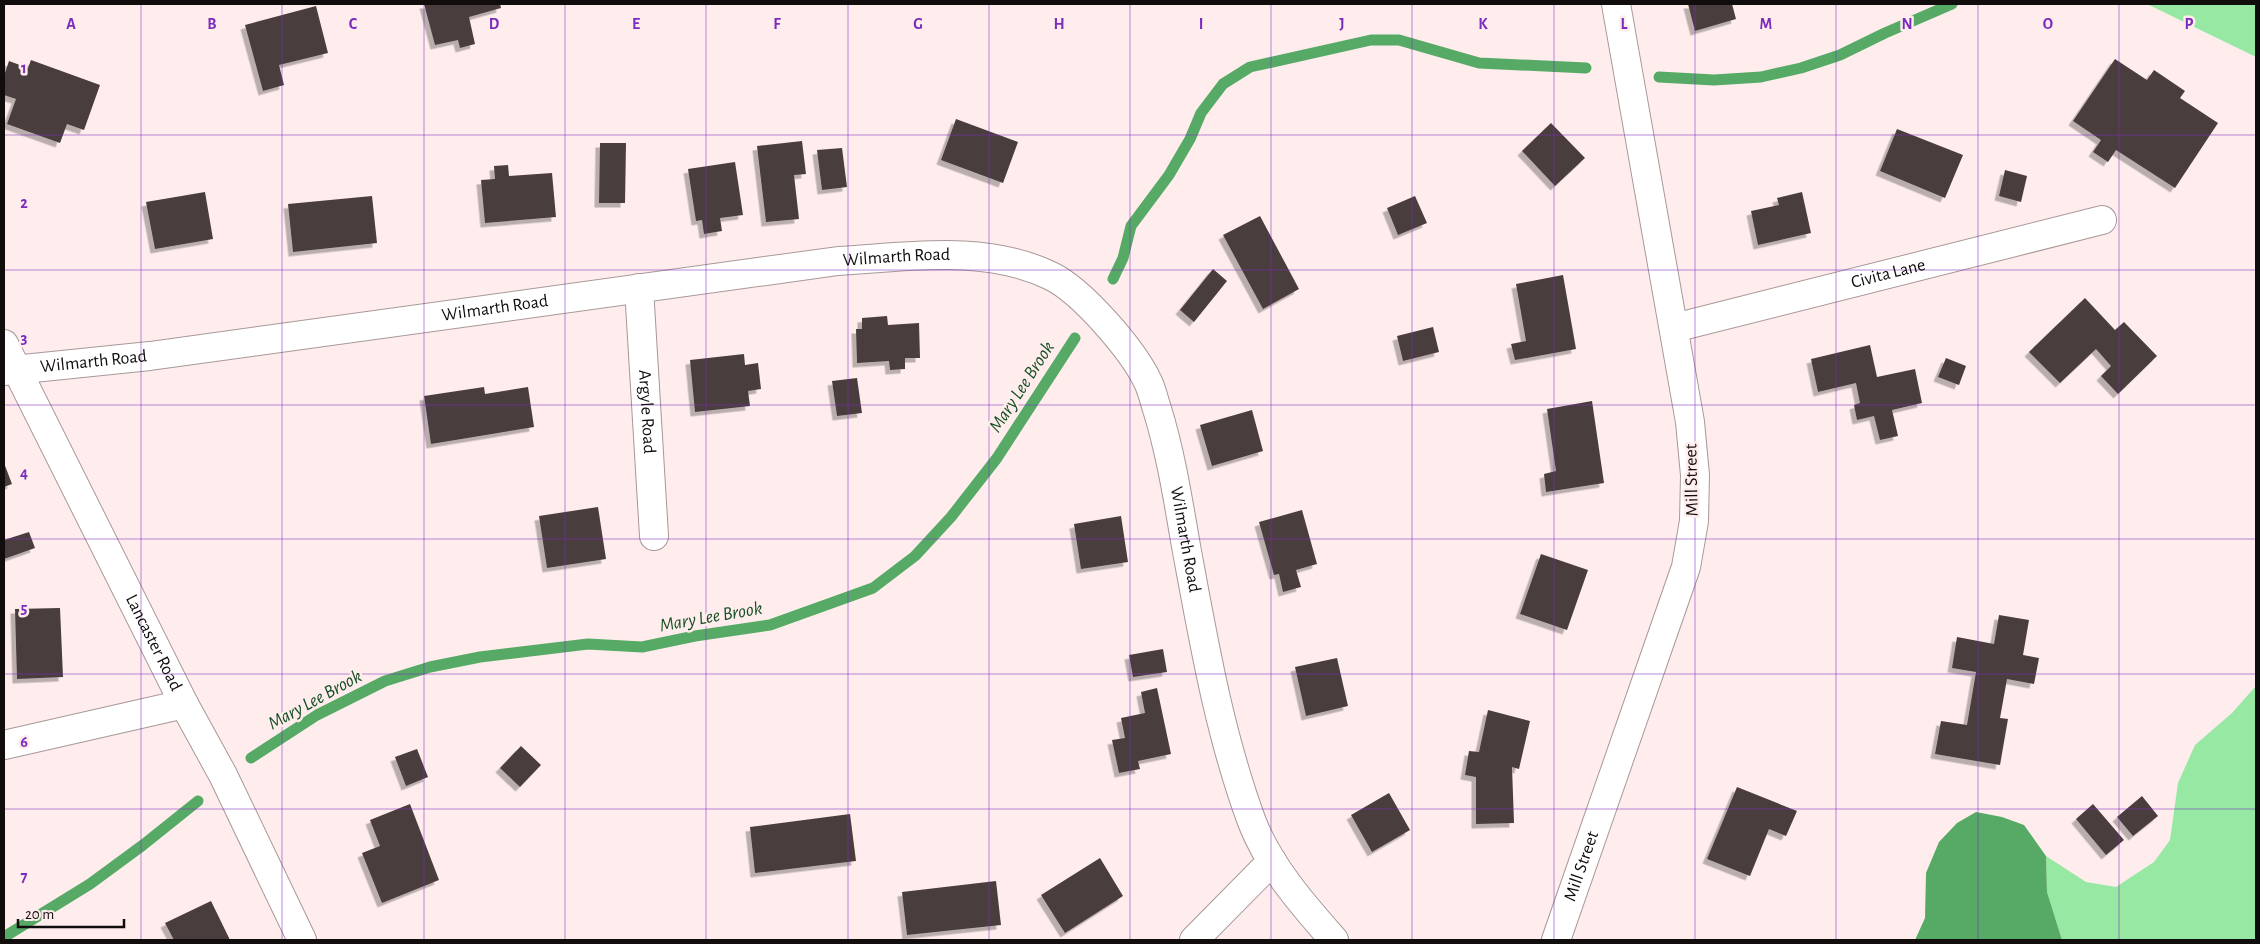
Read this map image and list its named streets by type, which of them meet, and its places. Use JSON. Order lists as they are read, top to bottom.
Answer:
{
  "streets": {
    "street": [
      "Wilmarth Road",
      "Civita Lane",
      "Argyle Road",
      "Mill Street",
      "Lancaster Road"
    ]
  },
  "crossings": [
    ["Wilmarth Road", "Argyle Road"],
    ["Wilmarth Road", "Lancaster Road"],
    ["Civita Lane", "Mill Street"]
  ],
  "water": ["Mary Lee Brook"],
  "scale_bar": "20 m",
  "grid": {
    "columns": [
      "A",
      "B",
      "C",
      "D",
      "E",
      "F",
      "G",
      "H",
      "I",
      "J",
      "K",
      "L",
      "M",
      "N",
      "O",
      "P"
    ],
    "rows": [
      "1",
      "2",
      "3",
      "4",
      "5",
      "6",
      "7"
    ]
  }
}
